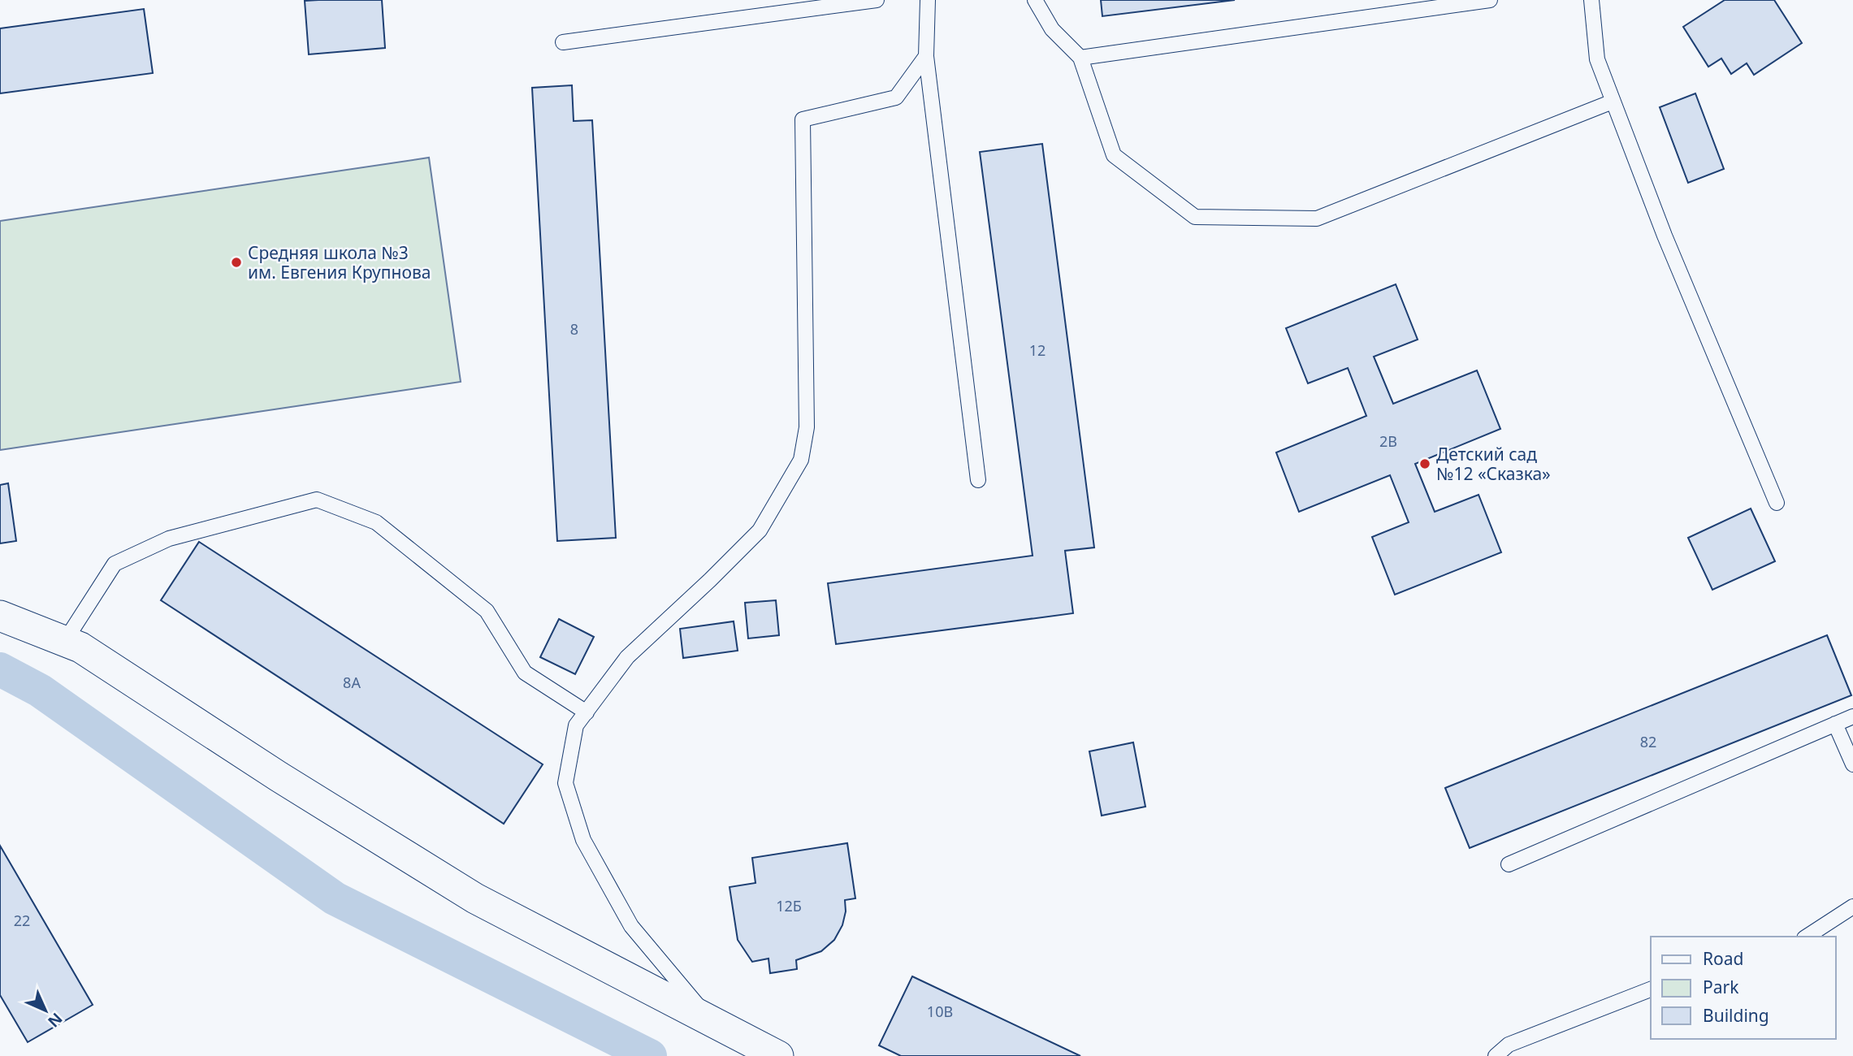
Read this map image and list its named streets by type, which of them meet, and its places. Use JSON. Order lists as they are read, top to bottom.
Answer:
{
  "places": ["Средняя школа №3 им. Евгения Крупнова", "Детский сад №12 «Сказка»"],
  "house_numbers": [
    "8",
    "12",
    "2В",
    "8А",
    "82",
    "12Б",
    "22",
    "10В"
  ],
  "legend": ["Road", "Park", "Building"],
  "north": "bottom right"
}
